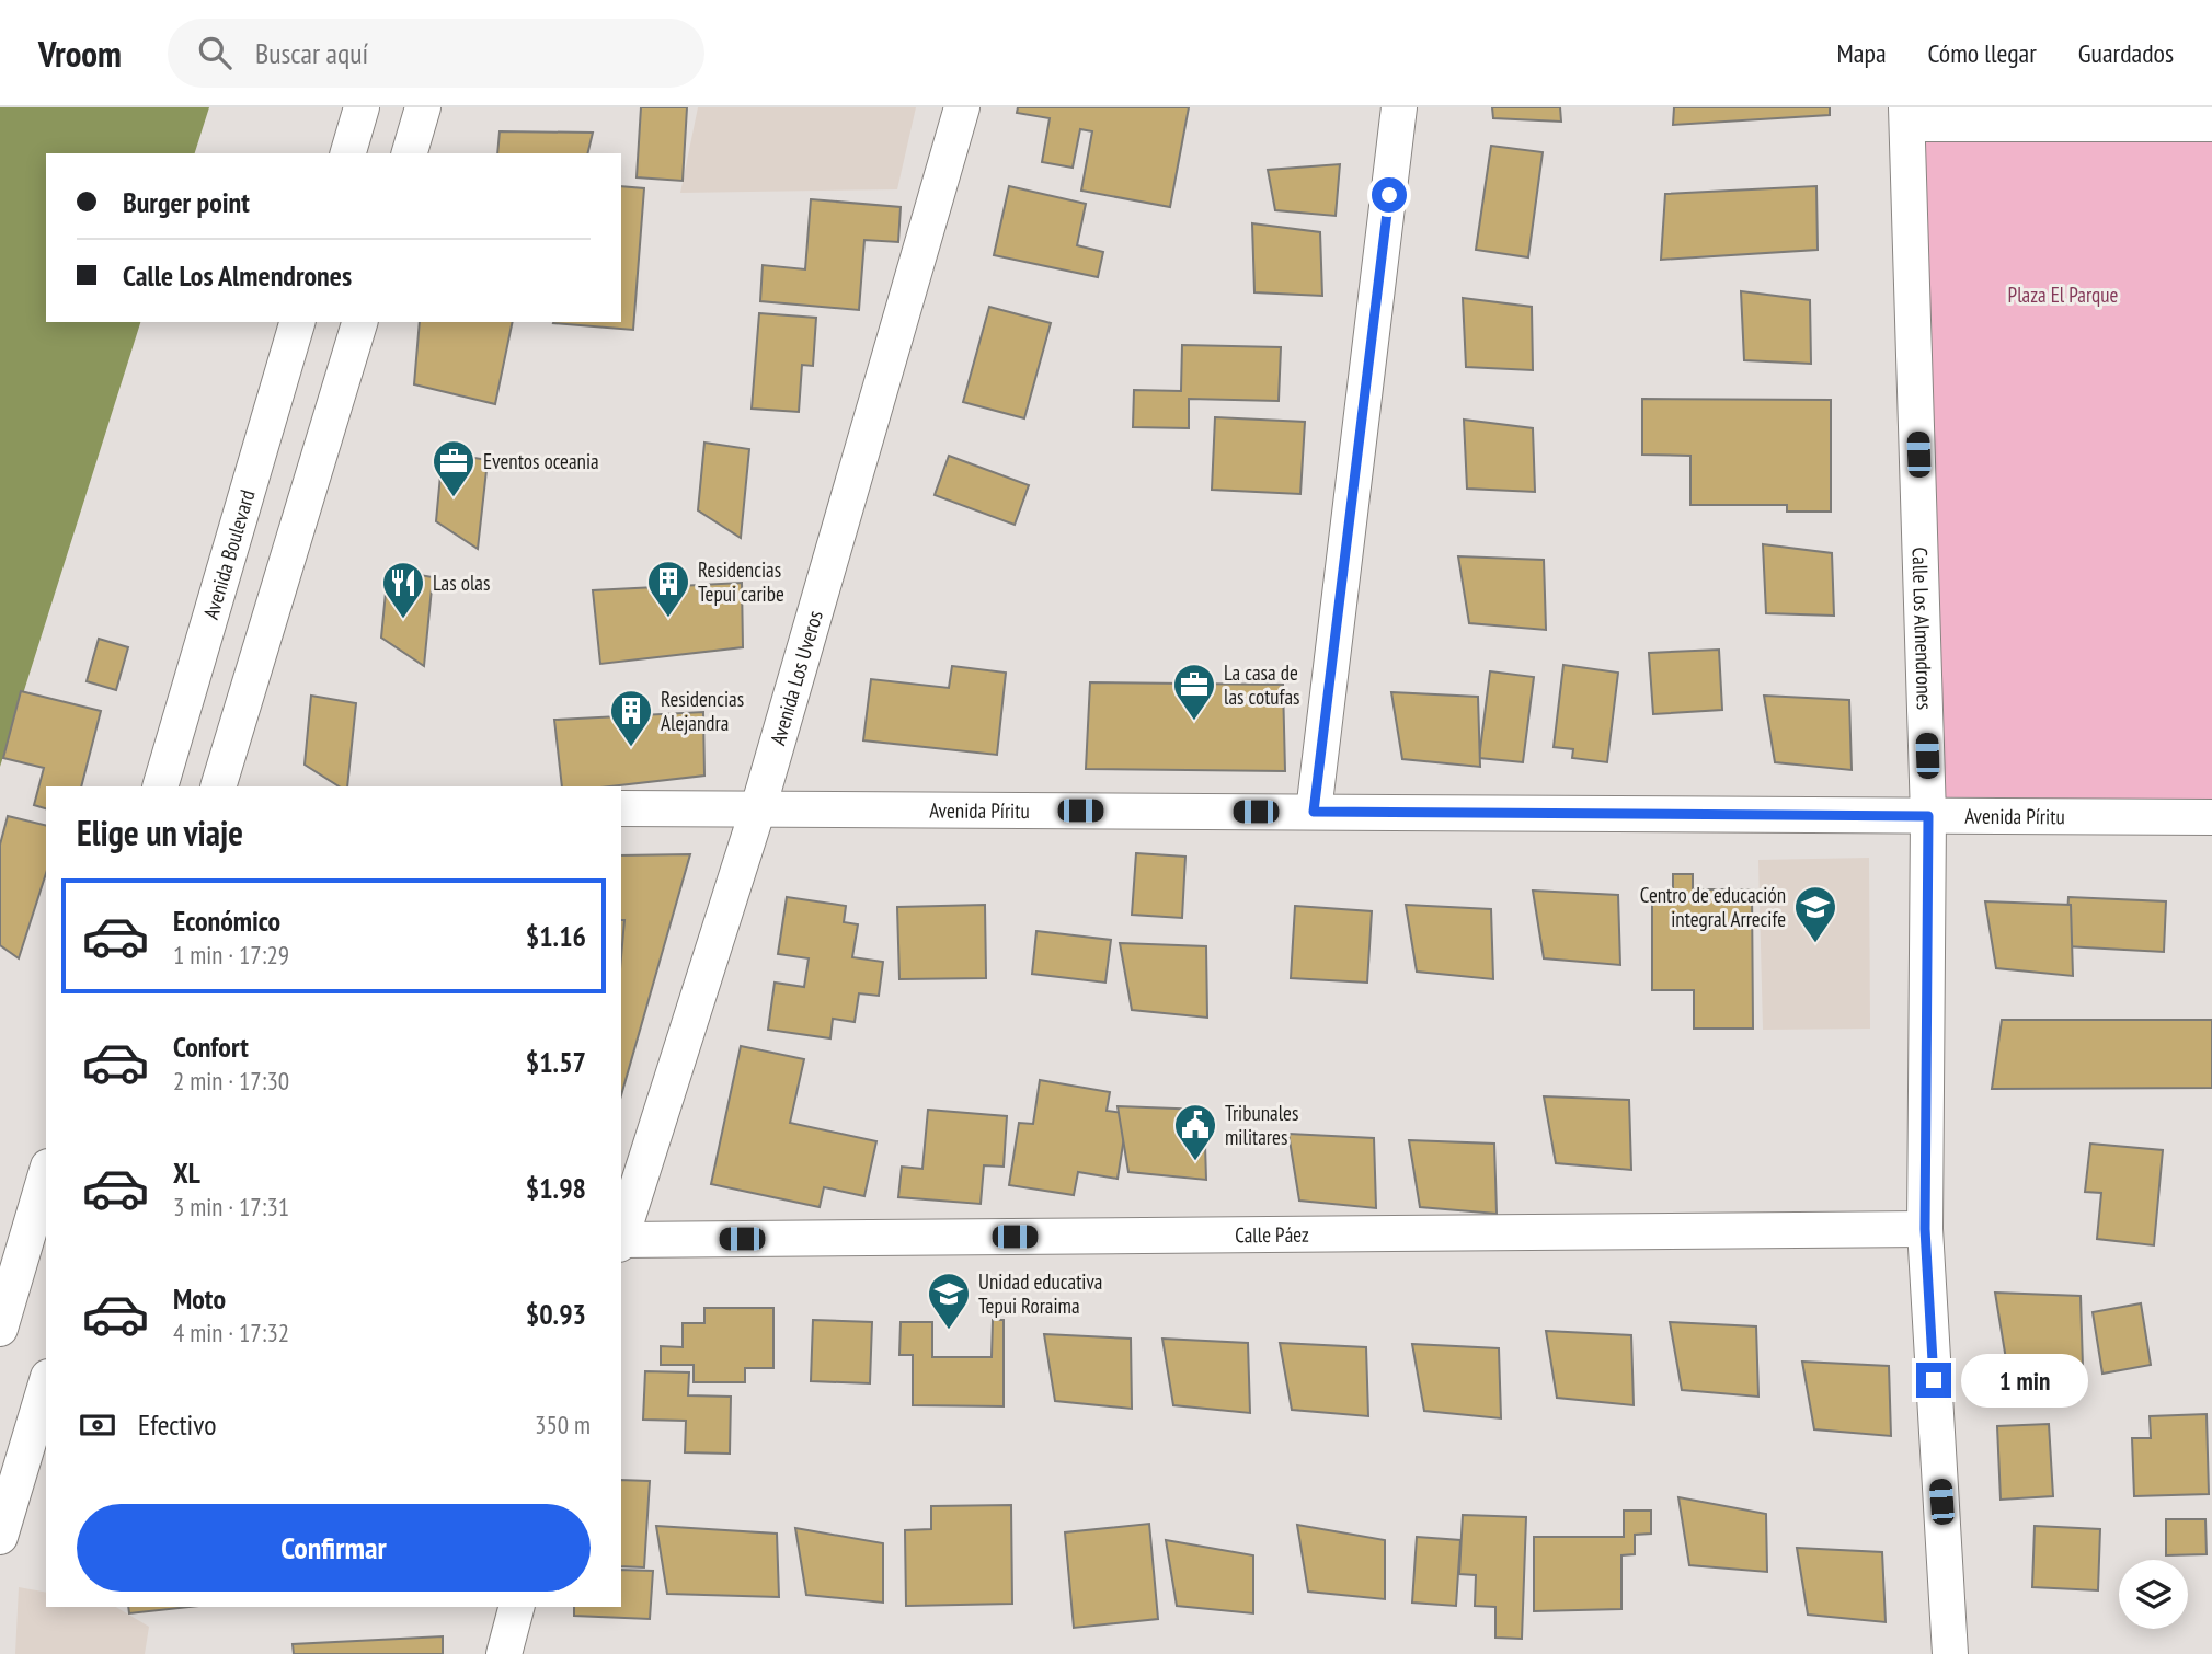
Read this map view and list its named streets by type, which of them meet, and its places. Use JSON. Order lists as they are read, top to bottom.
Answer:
{
  "streets": {
    "street": [
      "Avenida Boulevard",
      "Calle Los Almendrones",
      "Avenida Los Uveros",
      "Avenida Píritu",
      "Calle Páez"
    ]
  },
  "crossings": [
    ["Calle Los Almendrones", "Avenida Píritu"],
    ["Calle Los Almendrones", "Calle Páez"],
    ["Avenida Los Uveros", "Avenida Píritu"]
  ],
  "parks": ["Plaza El Parque"],
  "places": {
    "office": ["Eventos oceania", "La casa de las cotufas"],
    "building": ["Residencias Tepui caribe", "Residencias Alejandra"],
    "restaurant": ["Las olas"],
    "school or university": ["Centro de educación integral Arrecife", "Unidad educativa Tepui Roraima"],
    "public building": ["Tribunales militares"]
  },
  "page": {
    "header": "Vroom",
    "search": "Buscar aquí",
    "nav": ["Mapa", "Cómo llegar", "Guardados"],
    "banner": ["Burger point", "Calle Los Almendrones"],
    "heading": "Elige un viaje",
    "list": [
      {
        "name": "Económico",
        "note": "1 min · 17:29",
        "value": "$1.16"
      },
      {
        "name": "Confort",
        "note": "2 min · 17:30",
        "value": "$1.57"
      },
      {
        "name": "XL",
        "note": "3 min · 17:31",
        "value": "$1.98"
      },
      {
        "name": "Moto",
        "note": "4 min · 17:32",
        "value": "$0.93"
      }
    ],
    "bubble": "1 min",
    "pay": ["Efectivo", "350 m"],
    "buttons": "Confirmar"
  }
}
